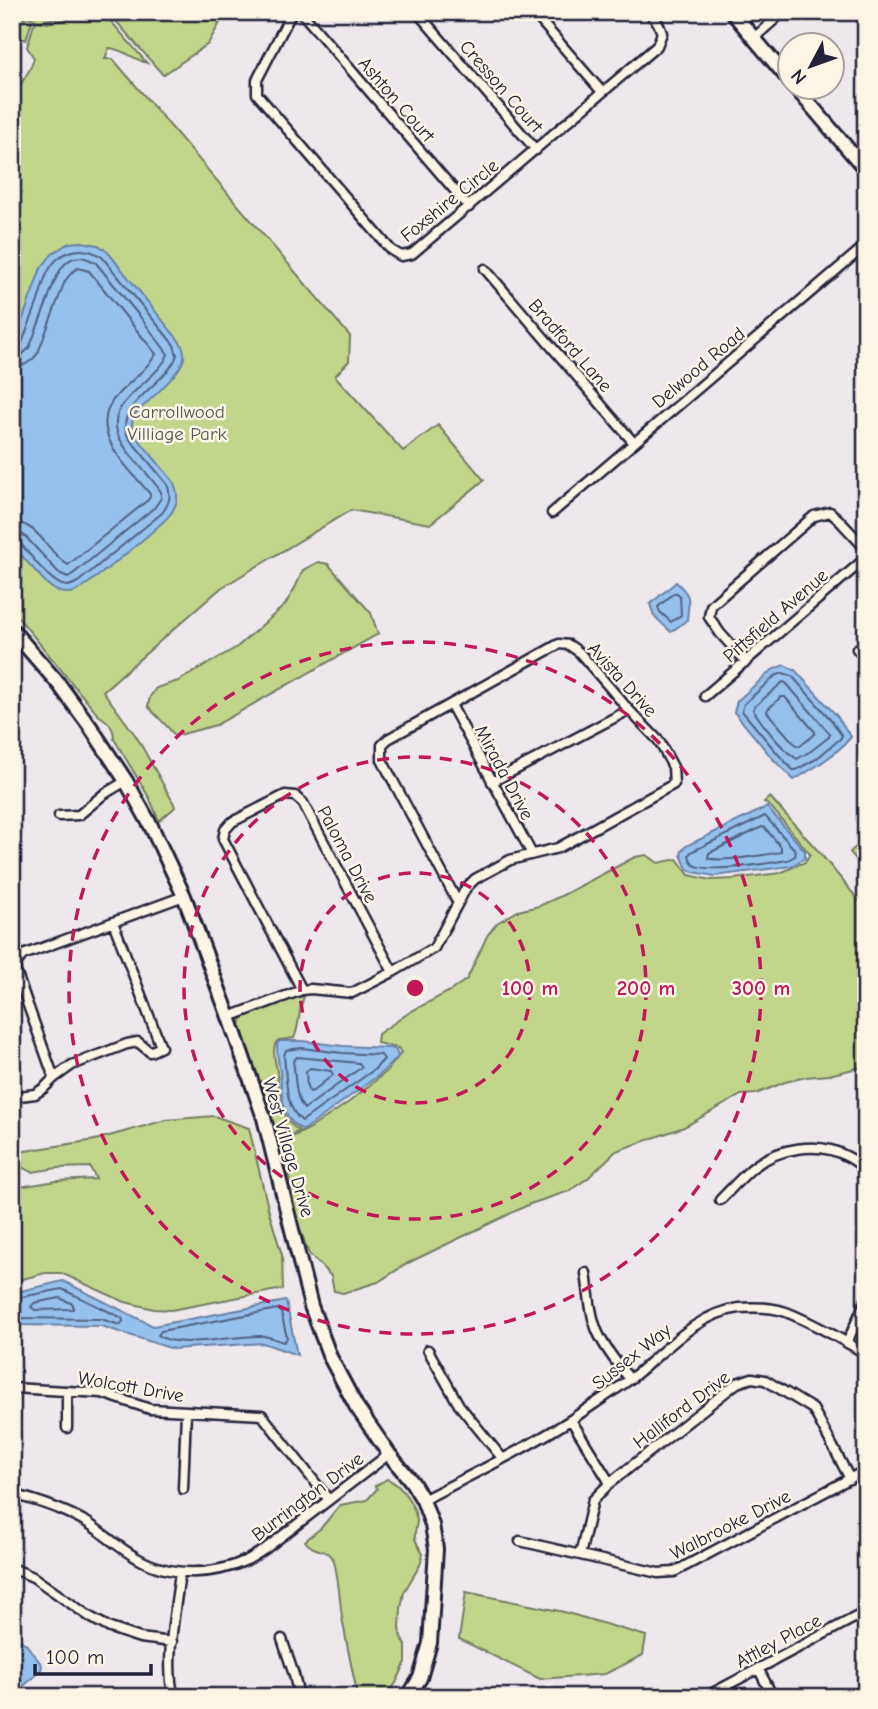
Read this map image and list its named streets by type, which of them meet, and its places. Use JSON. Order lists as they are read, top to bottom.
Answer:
{
  "streets": {
    "street": [
      "Cresson Court",
      "Ashton Court",
      "Foxshire Circle",
      "Bradford Lane",
      "Delwood Road",
      "Pittsfield Avenue",
      "Avista Drive",
      "Mirada Drive",
      "Paloma Drive",
      "West Village Drive",
      "Sussex Way",
      "Wolcott Drive",
      "Halliford Drive",
      "Burrington Drive",
      "Walbrooke Drive",
      "Attley Place"
    ]
  },
  "crossings": [
    ["Cresson Court", "Foxshire Circle"],
    ["Ashton Court", "Foxshire Circle"],
    ["Bradford Lane", "Delwood Road"],
    ["Avista Drive", "Mirada Drive"],
    ["Avista Drive", "Paloma Drive"],
    ["Avista Drive", "West Village Drive"],
    ["West Village Drive", "Sussex Way"],
    ["West Village Drive", "Burrington Drive"],
    ["Wolcott Drive", "Burrington Drive"],
    ["Halliford Drive", "Walbrooke Drive"]
  ],
  "parks": ["Carrollwood Villiage Park"],
  "scale_bar": "100 m",
  "north": "bottom left",
  "rings": ["100 m", "200 m", "300 m"]
}
